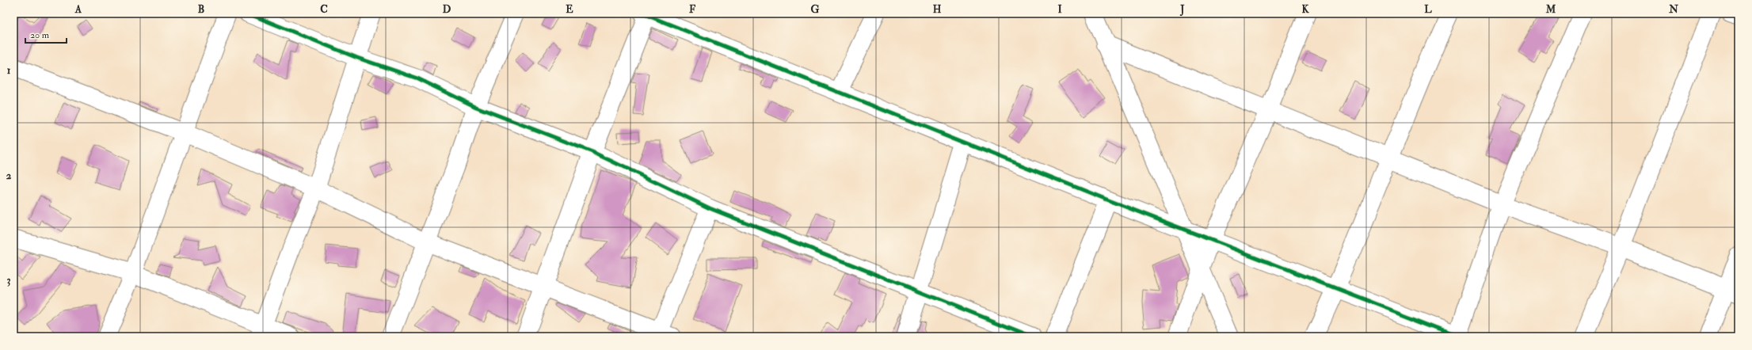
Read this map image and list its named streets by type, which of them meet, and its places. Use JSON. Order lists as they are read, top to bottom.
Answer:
{
  "scale_bar": "20 m",
  "grid": {
    "columns": [
      "A",
      "B",
      "C",
      "D",
      "E",
      "F",
      "G",
      "H",
      "I",
      "J",
      "K",
      "L",
      "M",
      "N"
    ],
    "rows": ["1", "2", "3"]
  }
}
